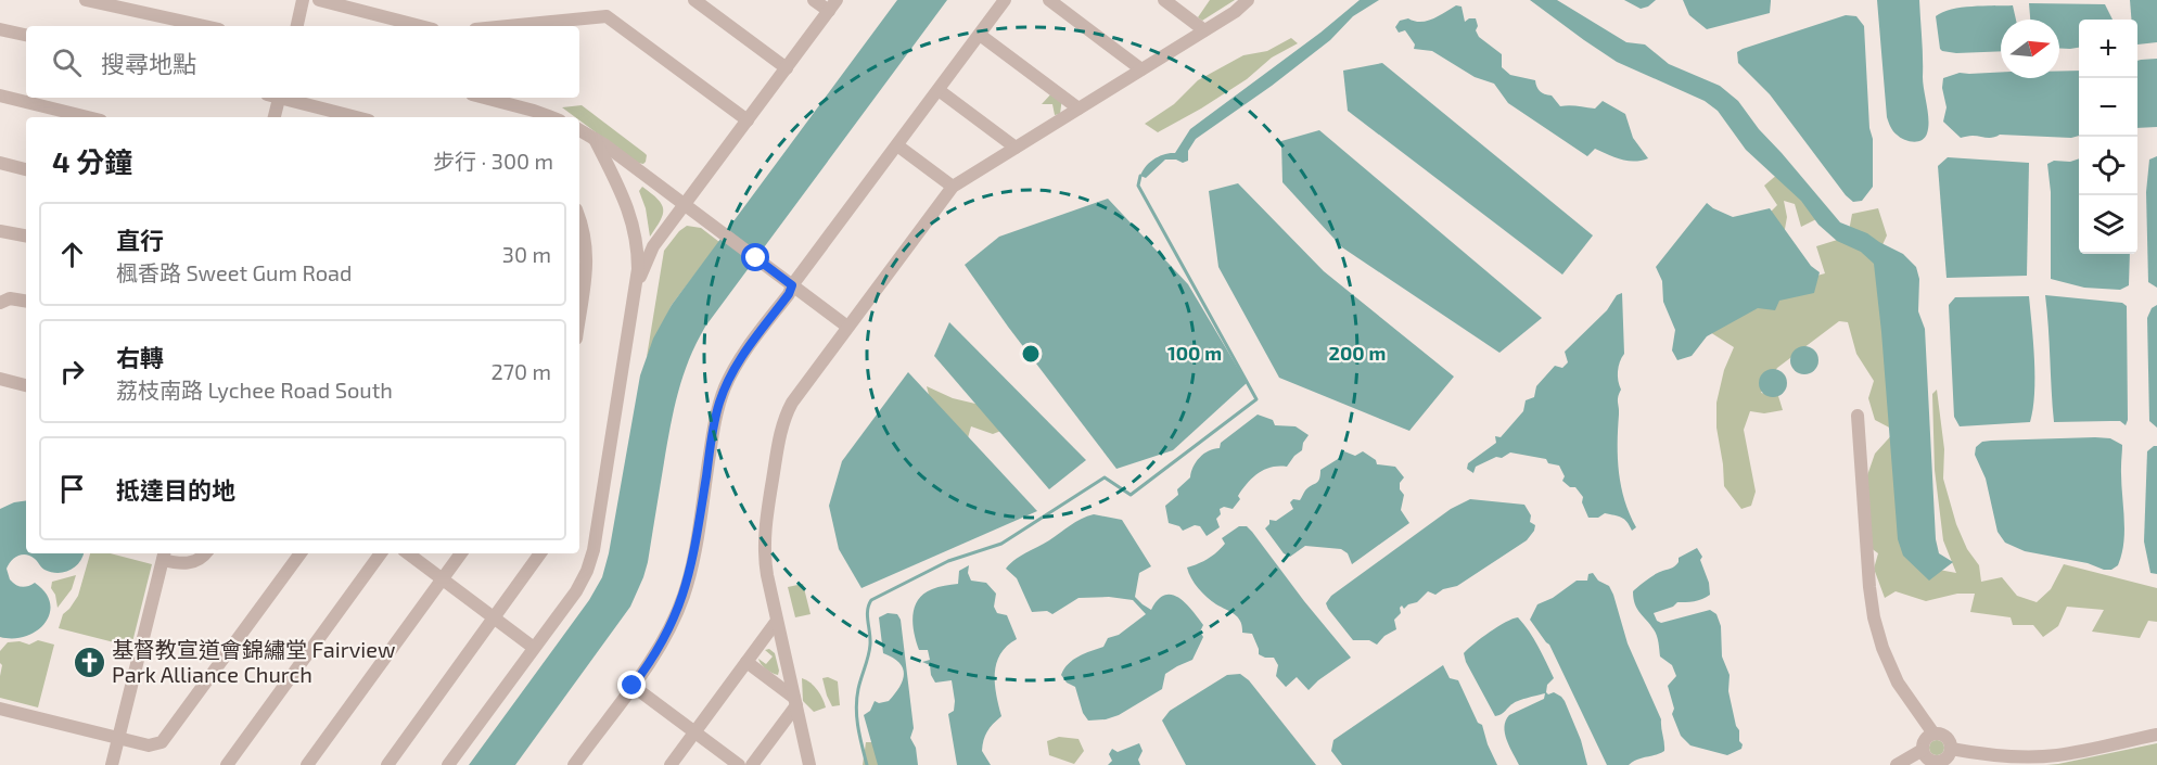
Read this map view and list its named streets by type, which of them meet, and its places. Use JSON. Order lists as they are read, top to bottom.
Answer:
{
  "places": {
    "church": ["基督教宣道會錦繡堂 Fairview Park Alliance Church"]
  },
  "north": "right",
  "page": {
    "map_buttons": ["+", "−"],
    "search": "搜尋地點",
    "heading": ["4 分鐘", "步行 · 300 m"],
    "list": [
      ["直行", "楓香路 Sweet Gum Road", "30 m"],
      ["右轉", "荔枝南路 Lychee Road South", "270 m"],
      "抵達目的地"
    ]
  },
  "rings": ["100 m", "200 m"]
}
